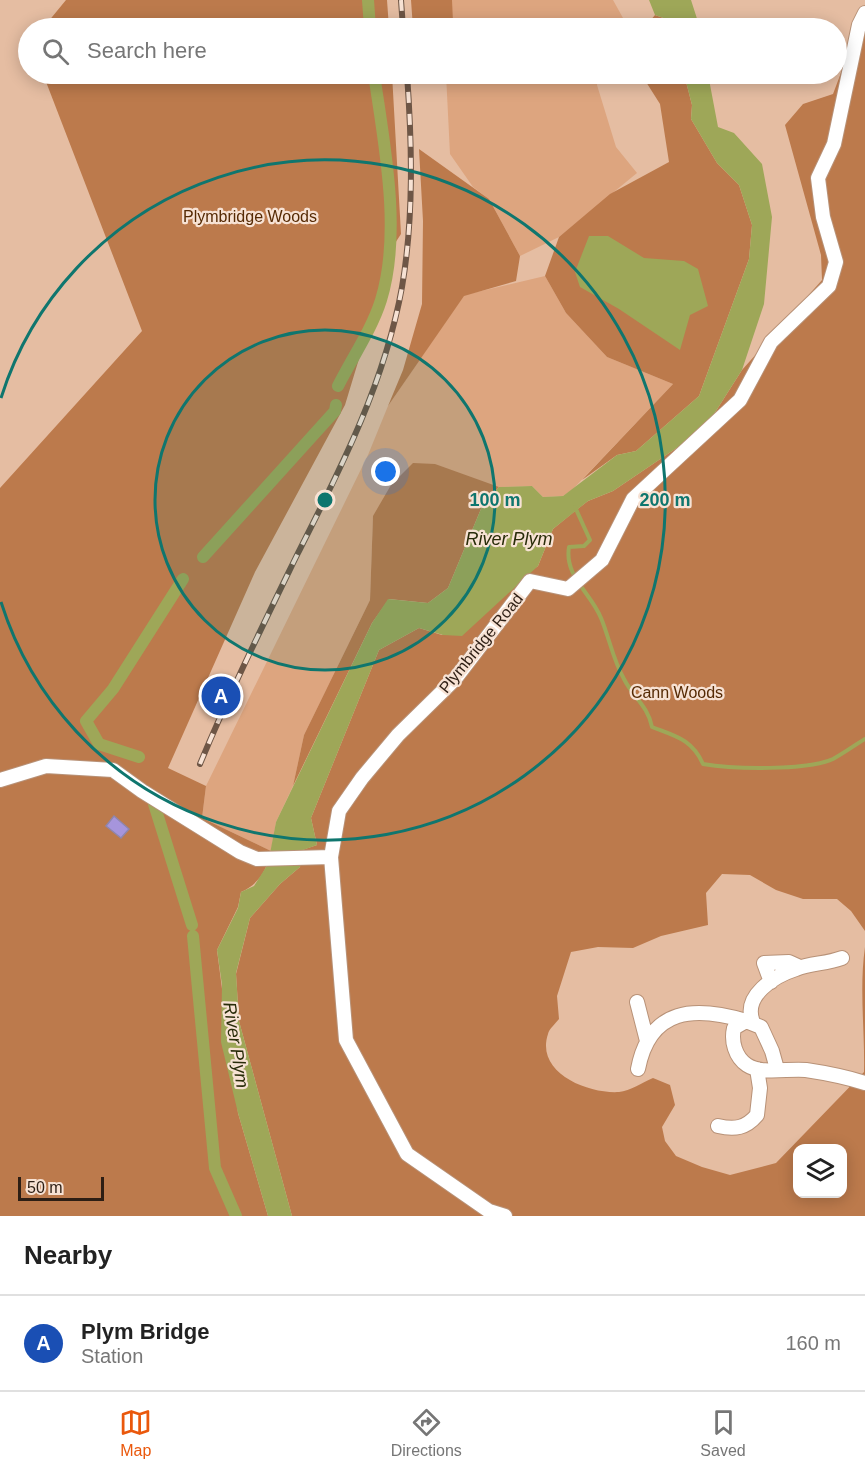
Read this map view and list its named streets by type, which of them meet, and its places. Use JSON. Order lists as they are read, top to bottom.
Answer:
{
  "streets": {
    "street": ["Plymbridge Road"]
  },
  "water": ["River Plym"],
  "parks": ["Plymbridge Woods", "Cann Woods"],
  "scale_bar": "50 m",
  "page": {
    "search": "Search here",
    "pins": "A",
    "scale": "50 m",
    "heading": "Nearby",
    "list": [
      {
        "mark": "A",
        "name": "Plym Bridge",
        "note": "Station",
        "value": "160 m"
      }
    ],
    "nav": ["Map", "Directions", "Saved"]
  },
  "rings": ["100 m", "200 m"]
}
